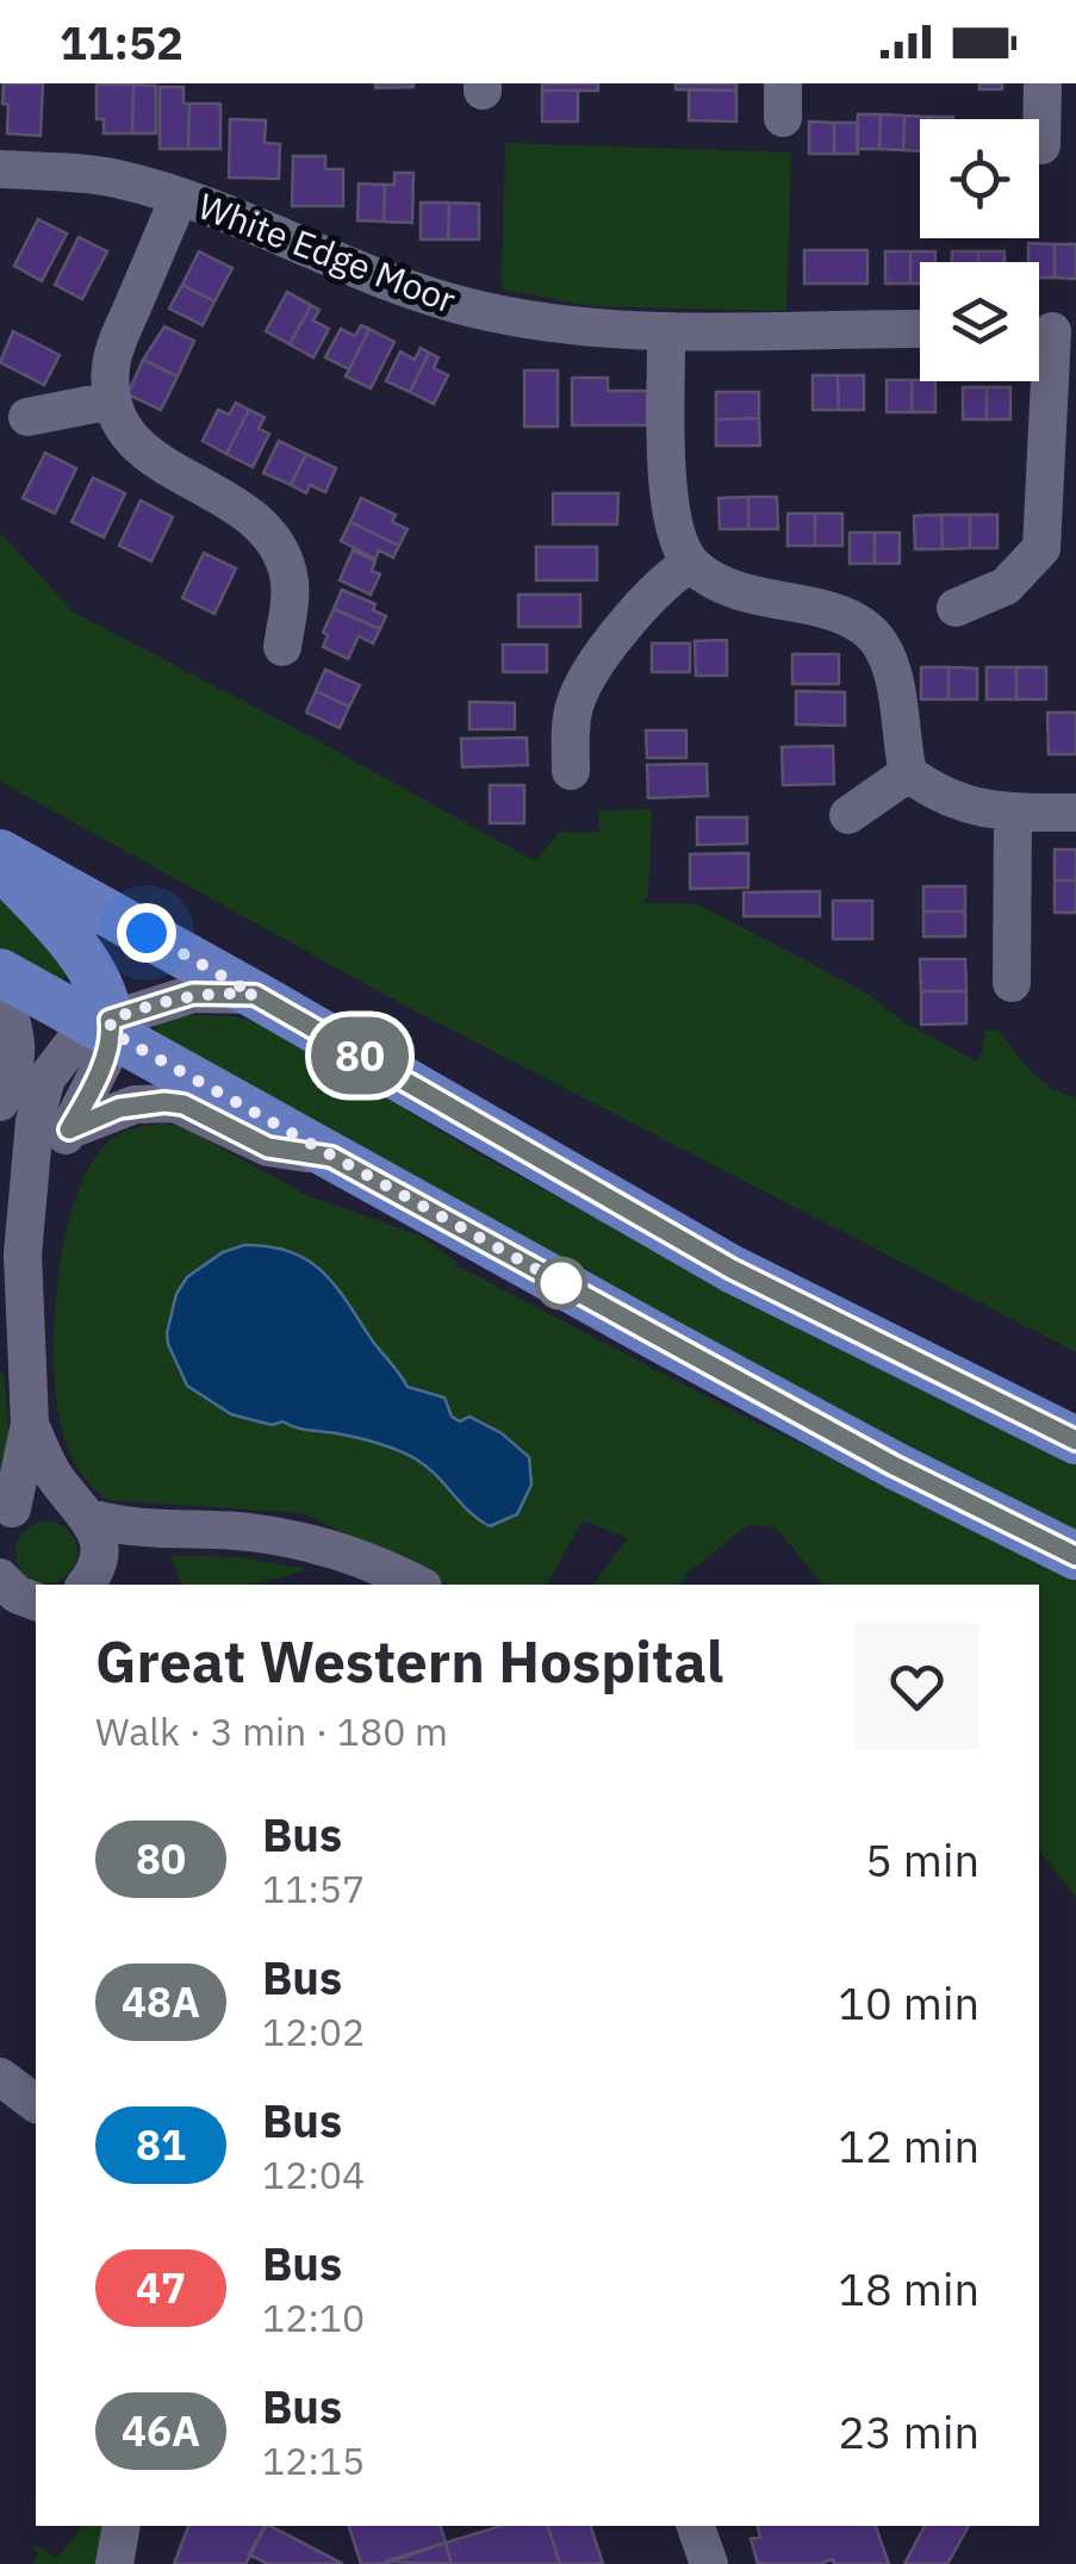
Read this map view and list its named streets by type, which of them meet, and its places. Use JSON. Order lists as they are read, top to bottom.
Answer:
{
  "streets": {
    "street": ["White Edge Moor"]
  },
  "lines": ["bus line 80"],
  "page": {
    "status": "11:52",
    "on_map": "80",
    "heading": ["Great Western Hospital", "Walk · 3 min · 180 m"],
    "list": [
      {
        "mark": "80",
        "name": "Bus",
        "note": "11:57",
        "value": "5 min"
      },
      {
        "mark": "48A",
        "name": "Bus",
        "note": "12:02",
        "value": "10 min"
      },
      {
        "mark": "81",
        "name": "Bus",
        "note": "12:04",
        "value": "12 min"
      },
      {
        "mark": "47",
        "name": "Bus",
        "note": "12:10",
        "value": "18 min"
      },
      {
        "mark": "46A",
        "name": "Bus",
        "note": "12:15",
        "value": "23 min"
      }
    ]
  }
}
